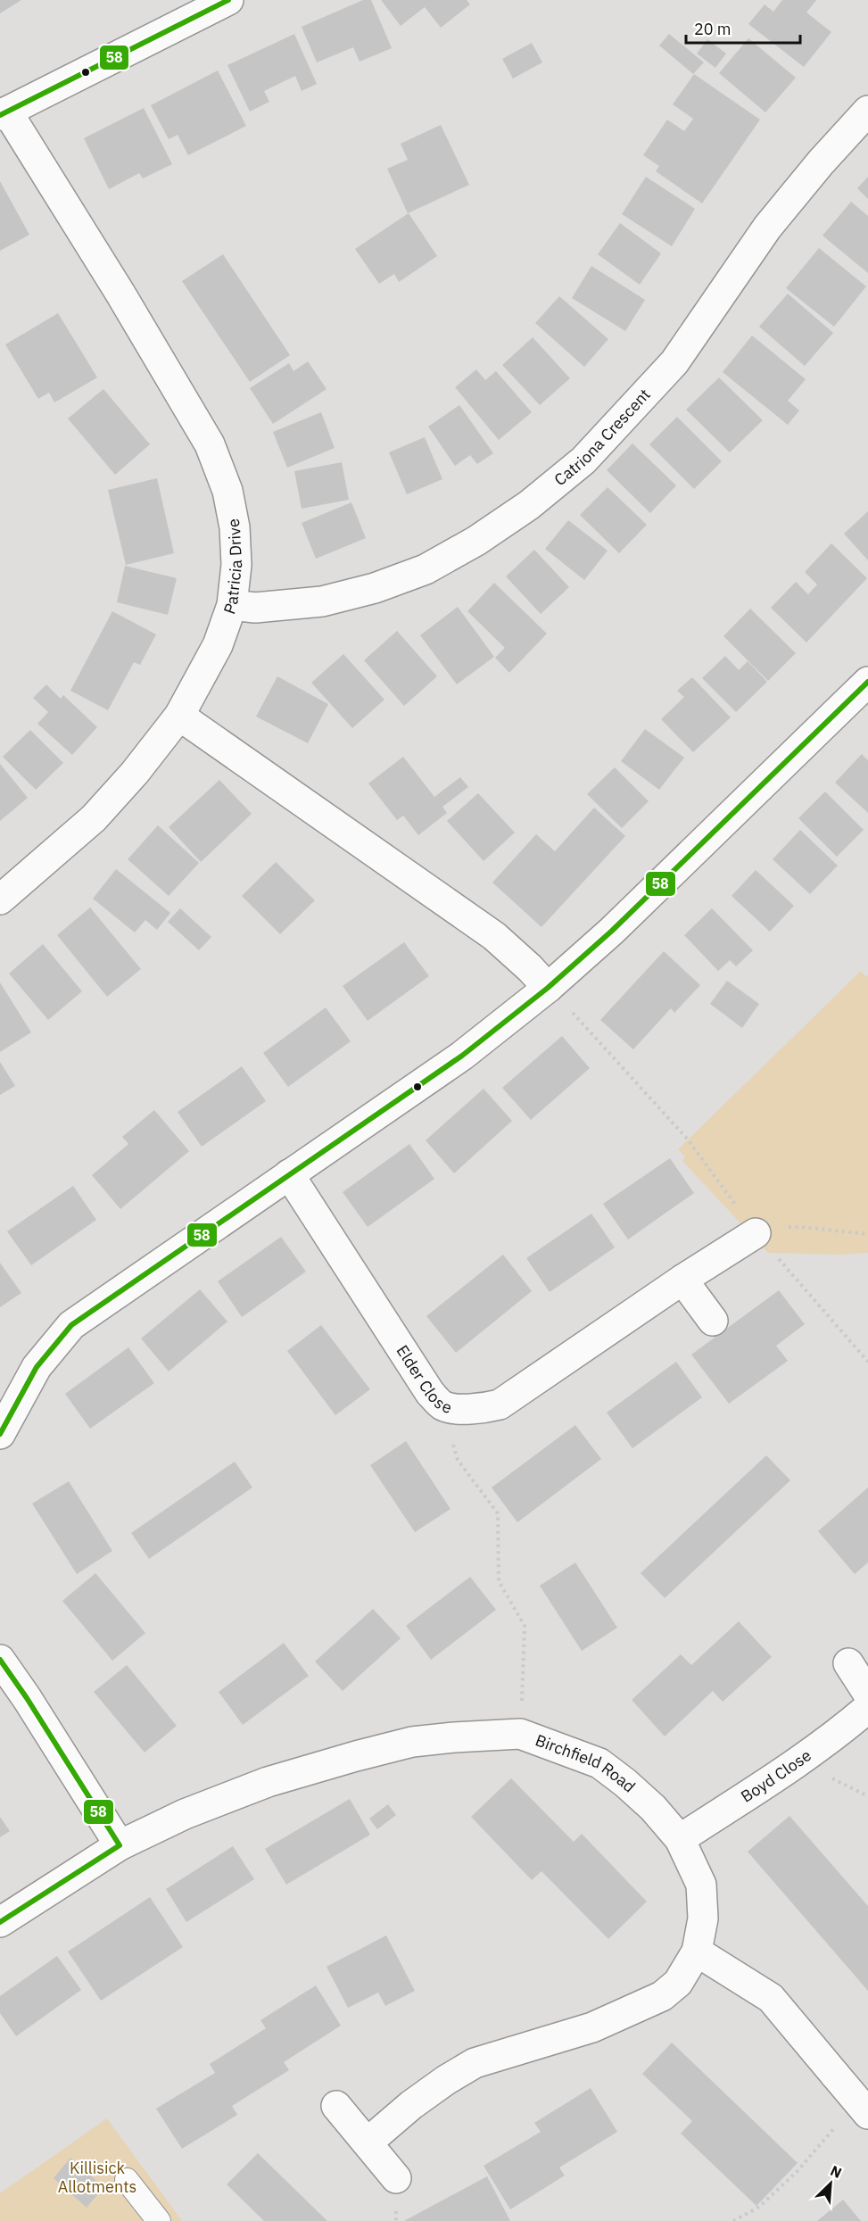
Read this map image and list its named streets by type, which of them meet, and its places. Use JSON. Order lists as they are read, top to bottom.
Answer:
{
  "streets": {
    "street": [
      "Catriona Crescent",
      "Patricia Drive",
      "Elder Close",
      "Birchfield Road",
      "Boyd Close"
    ]
  },
  "crossings": [
    ["Catriona Crescent", "Patricia Drive"],
    ["Birchfield Road", "Boyd Close"]
  ],
  "parks": ["Killisick Allotments"],
  "lines": ["transit line 58"],
  "scale_bar": "20 m",
  "north": "top right"
}
